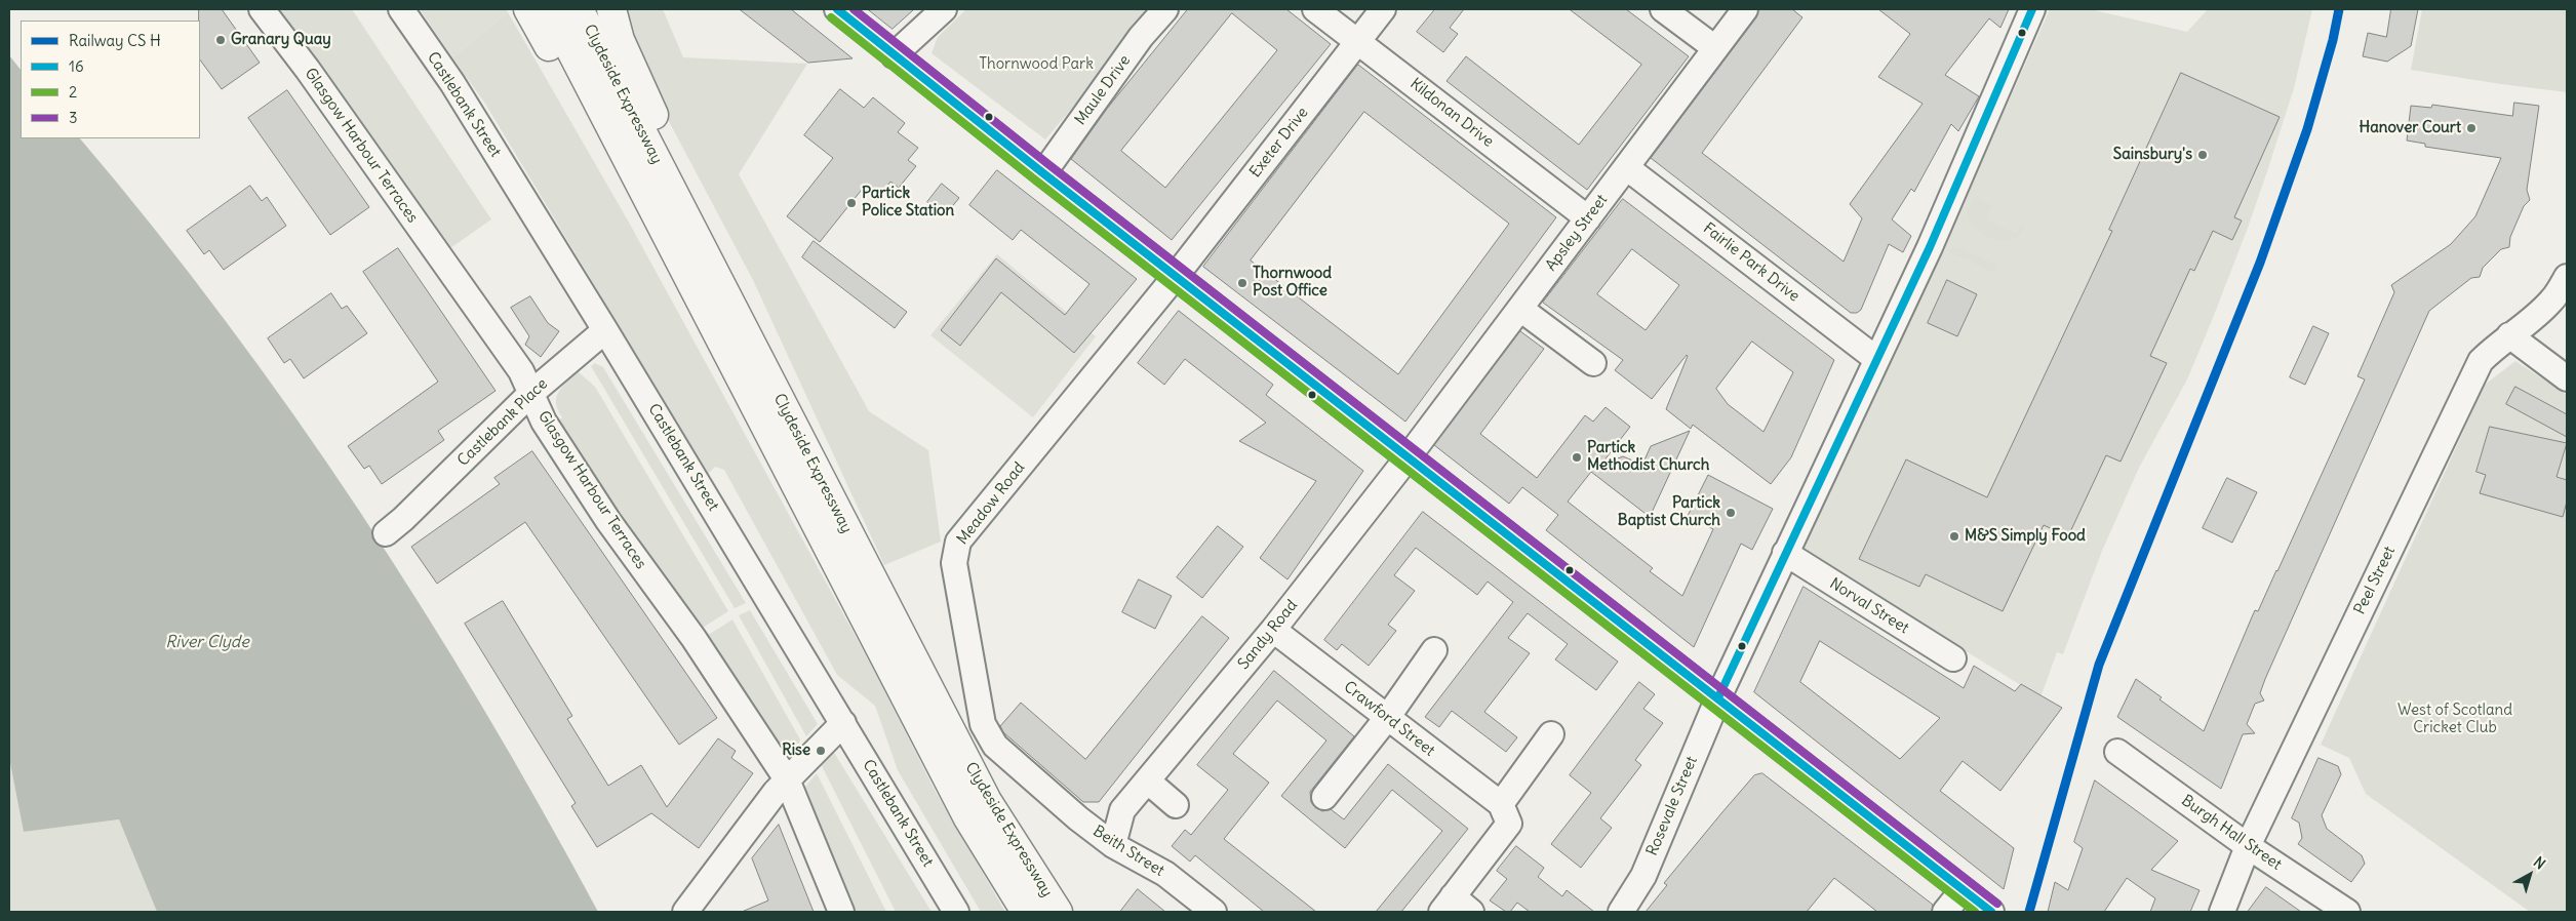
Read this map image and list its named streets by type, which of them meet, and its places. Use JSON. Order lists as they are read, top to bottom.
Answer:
{
  "streets": {
    "main road": ["Clydeside Expressway"],
    "street": [
      "Maule Drive",
      "Castlebank Street",
      "Kildonan Drive",
      "Exeter Drive",
      "Glasgow Harbour Terraces",
      "Apsley Street",
      "Fairlie Park Drive",
      "Castlebank Place",
      "Meadow Road",
      "Peel Street",
      "Norval Street",
      "Sandy Road",
      "Crawford Street",
      "Rosevale Street",
      "Burgh Hall Street",
      "Beith Street"
    ]
  },
  "crossings": [
    ["Castlebank Street", "Castlebank Place"],
    ["Kildonan Drive", "Exeter Drive"],
    ["Kildonan Drive", "Apsley Street"],
    ["Exeter Drive", "Meadow Road"],
    ["Glasgow Harbour Terraces", "Castlebank Place"],
    ["Apsley Street", "Fairlie Park Drive"],
    ["Apsley Street", "Sandy Road"],
    ["Fairlie Park Drive", "Rosevale Street"],
    ["Meadow Road", "Beith Street"],
    ["Peel Street", "Burgh Hall Street"],
    ["Norval Street", "Rosevale Street"],
    ["Sandy Road", "Crawford Street"],
    ["Sandy Road", "Beith Street"]
  ],
  "water": ["River Clyde"],
  "parks": ["Thornwood Park", "West of Scotland Cricket Club"],
  "places": [
    "Granary Quay",
    "Hanover Court",
    "Sainsbury's",
    "Partick Police Station",
    "Thornwood Post Office",
    "Partick Methodist Church",
    "Partick Baptist Church",
    "M&S Simply Food",
    "Rise"
  ],
  "lines": ["transit line 16", "transit line 3", "transit line 2"],
  "legend": [
    "Railway CS H",
    "16",
    "2",
    "3"
  ],
  "north": "top right"
}
